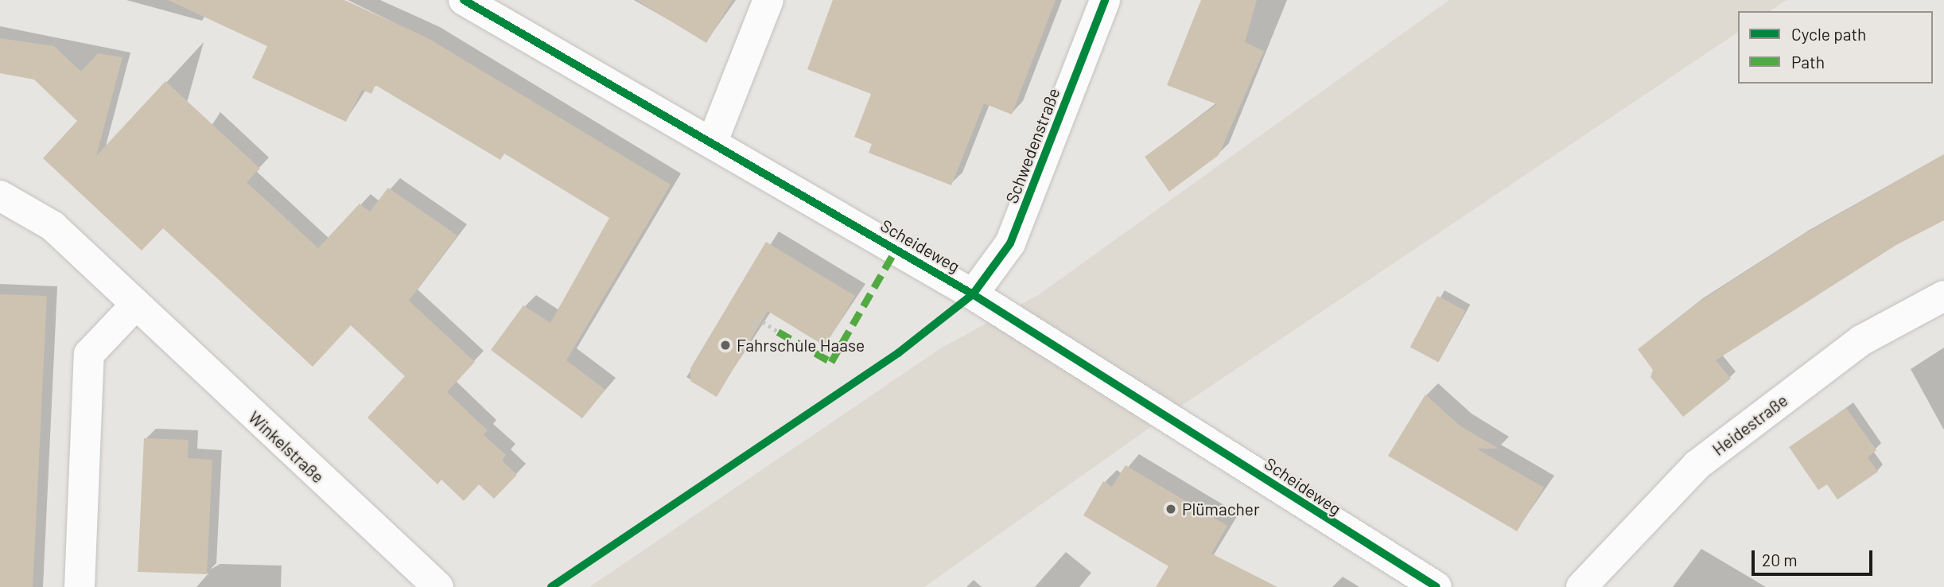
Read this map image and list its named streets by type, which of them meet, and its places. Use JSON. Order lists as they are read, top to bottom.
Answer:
{
  "streets": {
    "street": [
      "Schwedenstraße",
      "Scheideweg",
      "Heidestraße",
      "Winkelstraße"
    ]
  },
  "crossings": [
    ["Schwedenstraße", "Scheideweg"]
  ],
  "places": ["Fahrschule Haase", "Plümacher"],
  "legend": ["Cycle path", "Path"],
  "scale_bar": "20 m"
}
